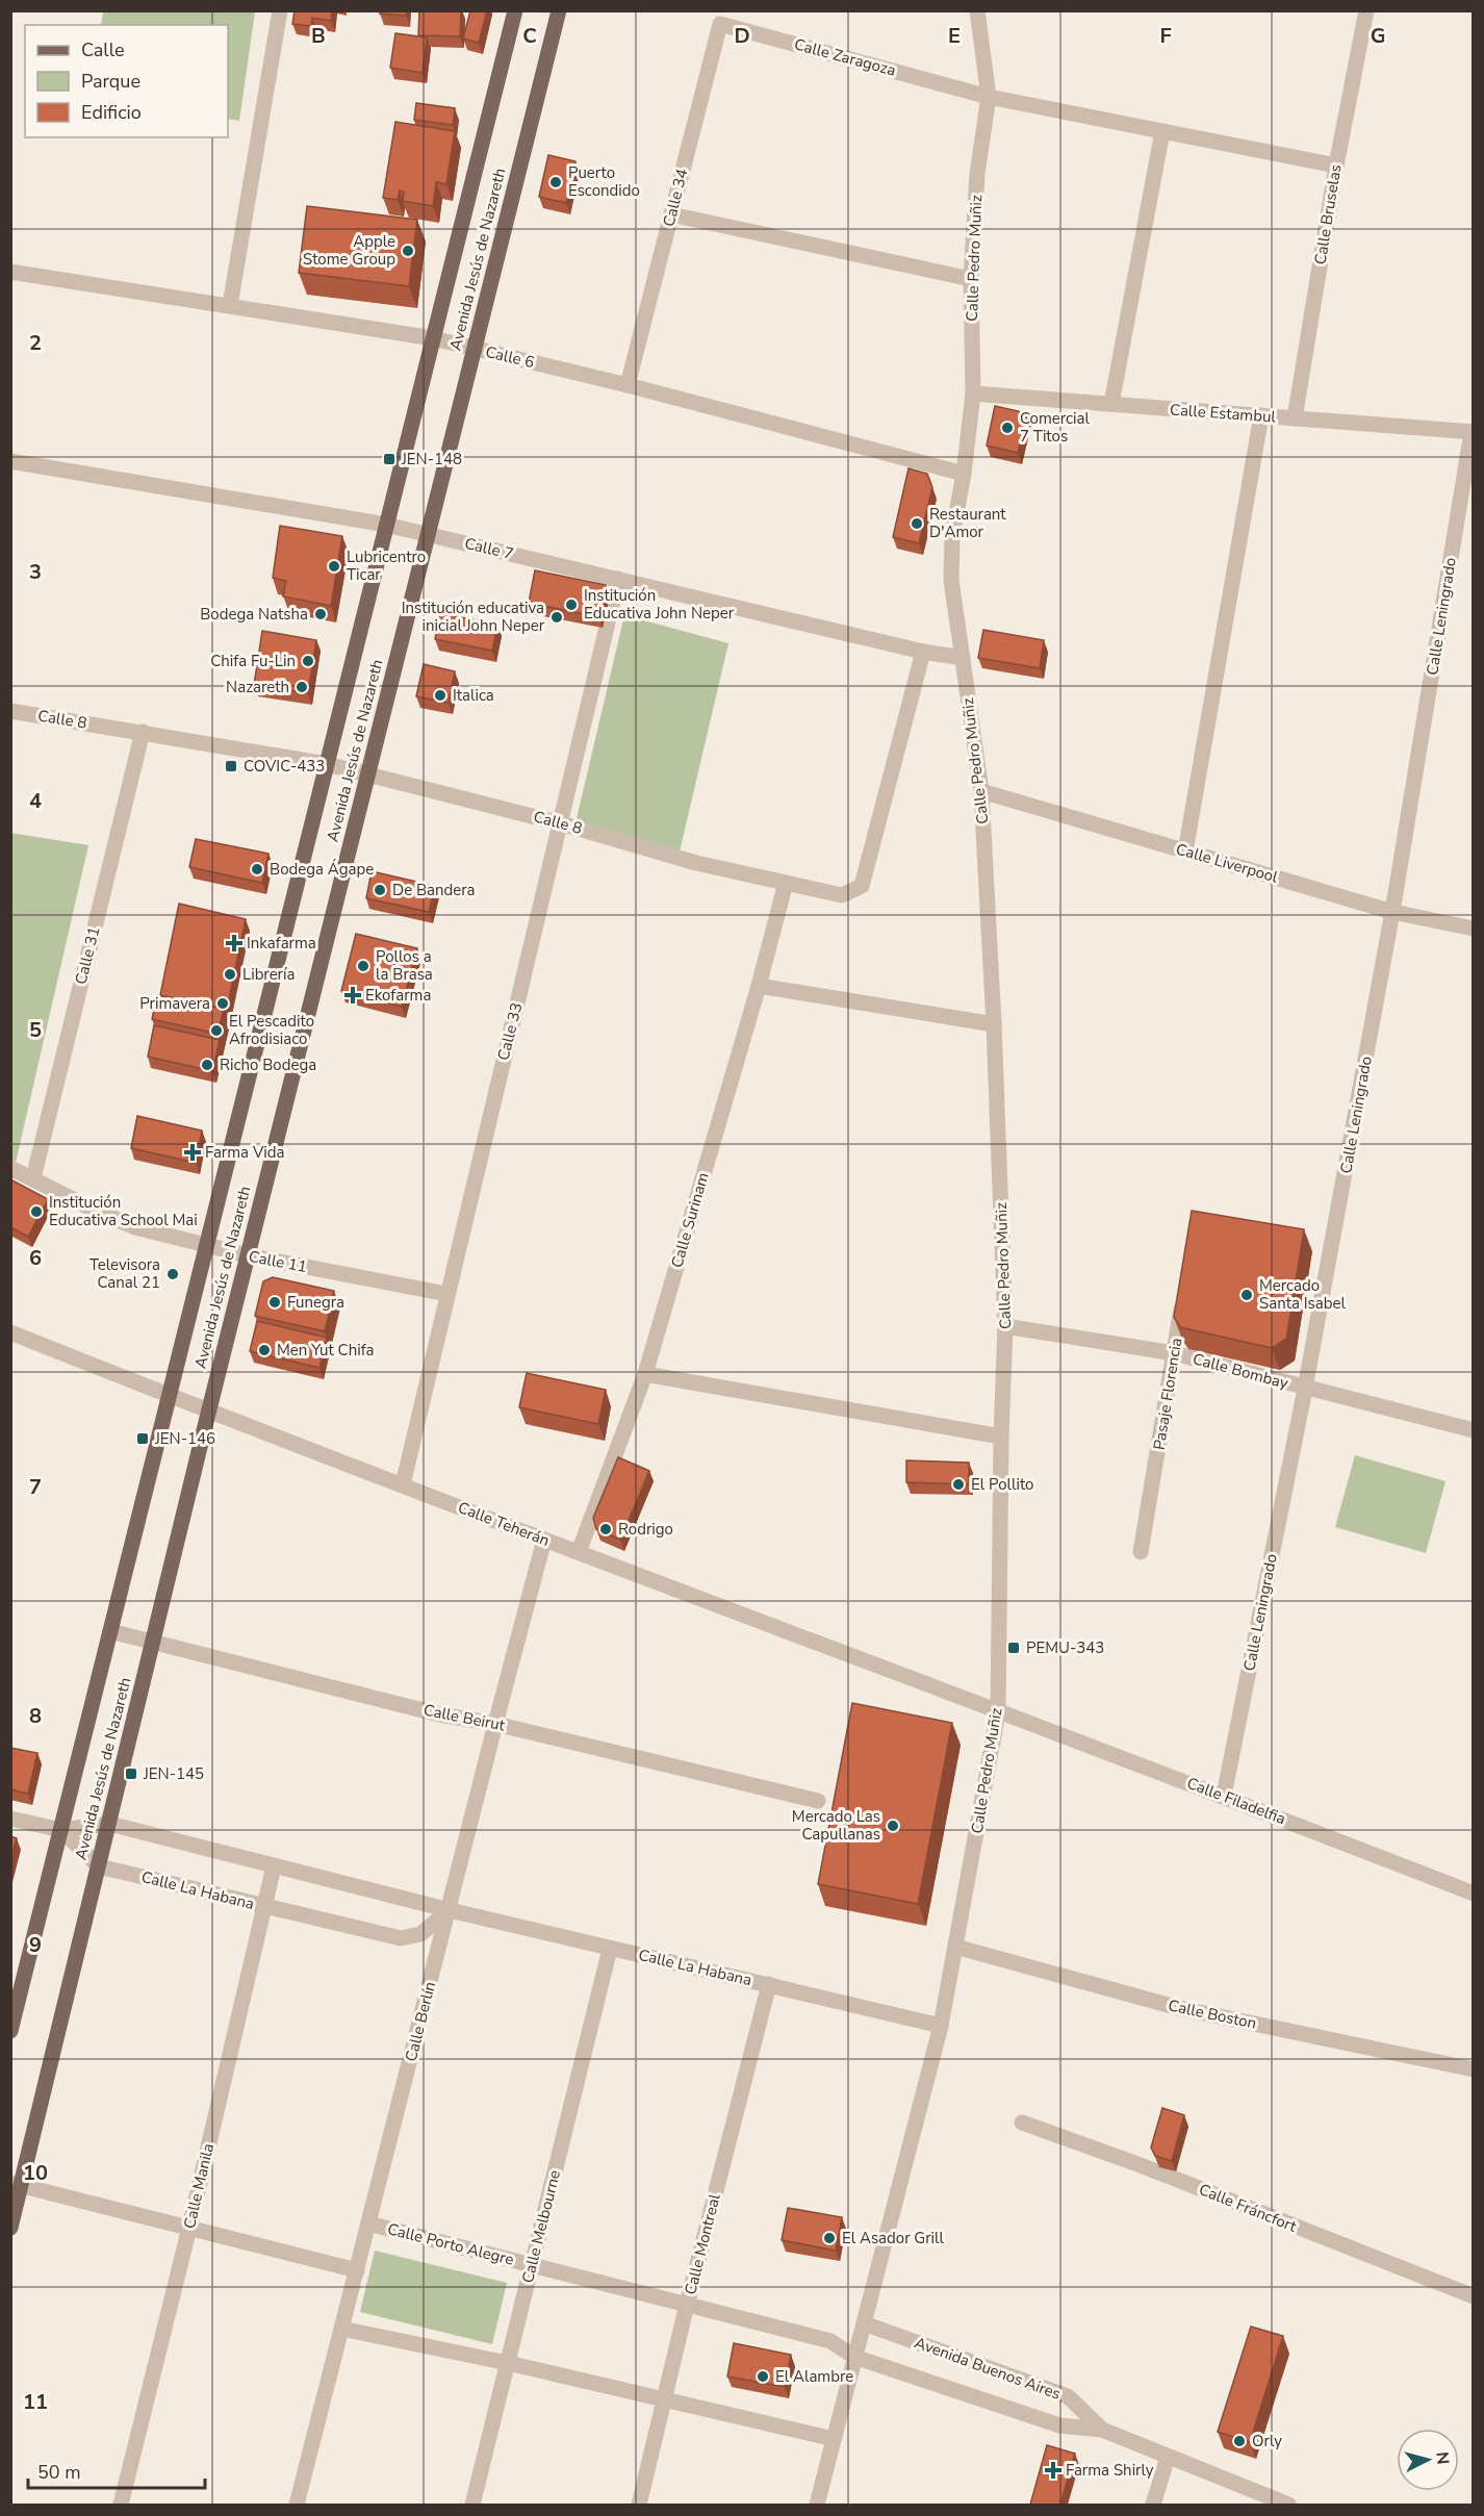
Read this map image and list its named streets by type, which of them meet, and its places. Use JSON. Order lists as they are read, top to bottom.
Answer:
{
  "streets": {
    "main road": ["Avenida Jesús de Nazareth"],
    "street": [
      "Calle Zaragoza",
      "Calle 34",
      "Calle Bruselas",
      "Calle Pedro Muñiz",
      "Calle 6",
      "Calle Estambul",
      "Calle 7",
      "Calle Leningrado",
      "Calle 8",
      "Calle Liverpool",
      "Calle 31",
      "Calle 33",
      "Calle Surinam",
      "Calle 11",
      "Calle Bombay",
      "Pasaje Florencia",
      "Calle Teherán",
      "Calle Beirut",
      "Calle Filadelfia",
      "Calle La Habana",
      "Calle Boston",
      "Calle Berlín",
      "Calle Manila",
      "Calle Fráncfort",
      "Calle Melbourne",
      "Calle Porto Alegre",
      "Calle Montreal",
      "Avenida Buenos Aires"
    ]
  },
  "crossings": [
    ["Calle Zaragoza", "Calle 34"],
    ["Calle Zaragoza", "Calle Bruselas"],
    ["Calle Zaragoza", "Calle Pedro Muñiz"],
    ["Calle 34", "Calle 6"],
    ["Calle Bruselas", "Calle Estambul"],
    ["Calle Pedro Muñiz", "Calle 6"],
    ["Calle Pedro Muñiz", "Calle Estambul"],
    ["Calle Pedro Muñiz", "Calle 7"],
    ["Calle Pedro Muñiz", "Calle Liverpool"],
    ["Calle Pedro Muñiz", "Calle Bombay"],
    ["Calle Pedro Muñiz", "Calle Teherán"],
    ["Calle Pedro Muñiz", "Calle Filadelfia"],
    ["Calle Pedro Muñiz", "Calle La Habana"],
    ["Calle Pedro Muñiz", "Calle Boston"],
    ["Calle Pedro Muñiz", "Calle Porto Alegre"],
    ["Calle Pedro Muñiz", "Avenida Buenos Aires"],
    ["Avenida Jesús de Nazareth", "Calle 6"],
    ["Avenida Jesús de Nazareth", "Calle 7"],
    ["Avenida Jesús de Nazareth", "Calle 8"],
    ["Avenida Jesús de Nazareth", "Calle 11"],
    ["Avenida Jesús de Nazareth", "Calle Teherán"],
    ["Avenida Jesús de Nazareth", "Calle Beirut"],
    ["Avenida Jesús de Nazareth", "Calle La Habana"],
    ["Calle Estambul", "Calle Leningrado"],
    ["Calle 7", "Calle 8"],
    ["Calle 7", "Calle 33"],
    ["Calle Leningrado", "Calle Liverpool"],
    ["Calle Leningrado", "Calle Bombay"],
    ["Calle Leningrado", "Calle Filadelfia"],
    ["Calle 8", "Calle 31"],
    ["Calle 8", "Calle 33"],
    ["Calle 8", "Calle Surinam"],
    ["Calle 31", "Calle 11"],
    ["Calle 33", "Calle 11"],
    ["Calle 33", "Calle Teherán"],
    ["Calle Surinam", "Calle Teherán"],
    ["Calle Bombay", "Pasaje Florencia"],
    ["Calle Teherán", "Calle Filadelfia"],
    ["Calle Teherán", "Calle Berlín"],
    ["Calle Beirut", "Calle Berlín"],
    ["Calle La Habana", "Calle Berlín"],
    ["Calle La Habana", "Calle Manila"],
    ["Calle La Habana", "Calle Melbourne"],
    ["Calle La Habana", "Calle Montreal"],
    ["Calle Berlín", "Calle Porto Alegre"],
    ["Calle Melbourne", "Calle Porto Alegre"],
    ["Calle Porto Alegre", "Calle Montreal"],
    ["Calle Porto Alegre", "Avenida Buenos Aires"]
  ],
  "places": {
    "other": [
      "Puerto Escondido",
      "Apple Stome Group",
      "Comercial 7 Titos",
      "Restaurant D'Amor",
      "Lubricentro Ticar",
      "Institución Educativa John Neper",
      "Bodega Natsha",
      "Institución educativa inicial John Neper",
      "Chifa Fu-Lin",
      "Nazareth",
      "Italica",
      "Bodega Ágape",
      "De Bandera",
      "Pollos a la Brasa",
      "Librería",
      "Primavera",
      "El Pescadito Afrodisiaco",
      "Richo Bodega",
      "Institución Educativa School Mai",
      "Televisora Canal 21",
      "Mercado Santa Isabel",
      "Funegra",
      "Men Yut Chifa",
      "El Pollito",
      "Rodrigo",
      "Mercado Las Capullanas",
      "El Asador Grill",
      "El Alambre",
      "Orly"
    ],
    "transit": [
      "JEN-148",
      "COVIC-433",
      "JEN-146",
      "PEMU-343",
      "JEN-145"
    ],
    "health": [
      "Inkafarma",
      "Ekofarma",
      "Farma Vida",
      "Farma Shirly"
    ]
  },
  "legend": ["Calle", "Parque", "Edificio"],
  "scale_bar": "50 m",
  "north": "right",
  "grid": {
    "columns": [
      "B",
      "C",
      "D",
      "E",
      "F",
      "G"
    ],
    "rows": [
      "2",
      "3",
      "4",
      "5",
      "6",
      "7",
      "8",
      "9",
      "10",
      "11"
    ]
  }
}
